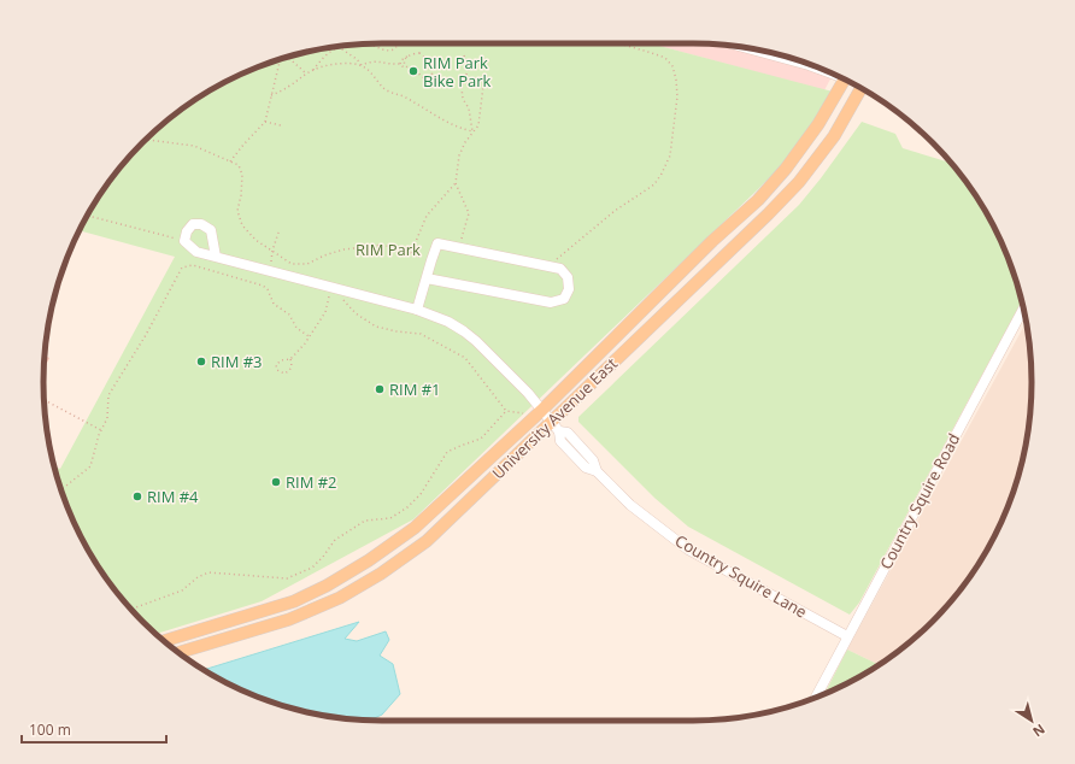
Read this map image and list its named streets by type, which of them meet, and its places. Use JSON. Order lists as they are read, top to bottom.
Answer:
{
  "streets": {
    "main road": ["University Avenue East"],
    "street": ["Country Squire Road", "Country Squire Lane"]
  },
  "crossings": [
    ["University Avenue East", "Country Squire Lane"],
    ["Country Squire Road", "Country Squire Lane"]
  ],
  "parks": ["RIM Park"],
  "places": [
    "RIM Park Bike Park",
    "RIM #3",
    "RIM #1",
    "RIM #2",
    "RIM #4"
  ],
  "scale_bar": "100 m",
  "north": "bottom right"
}
